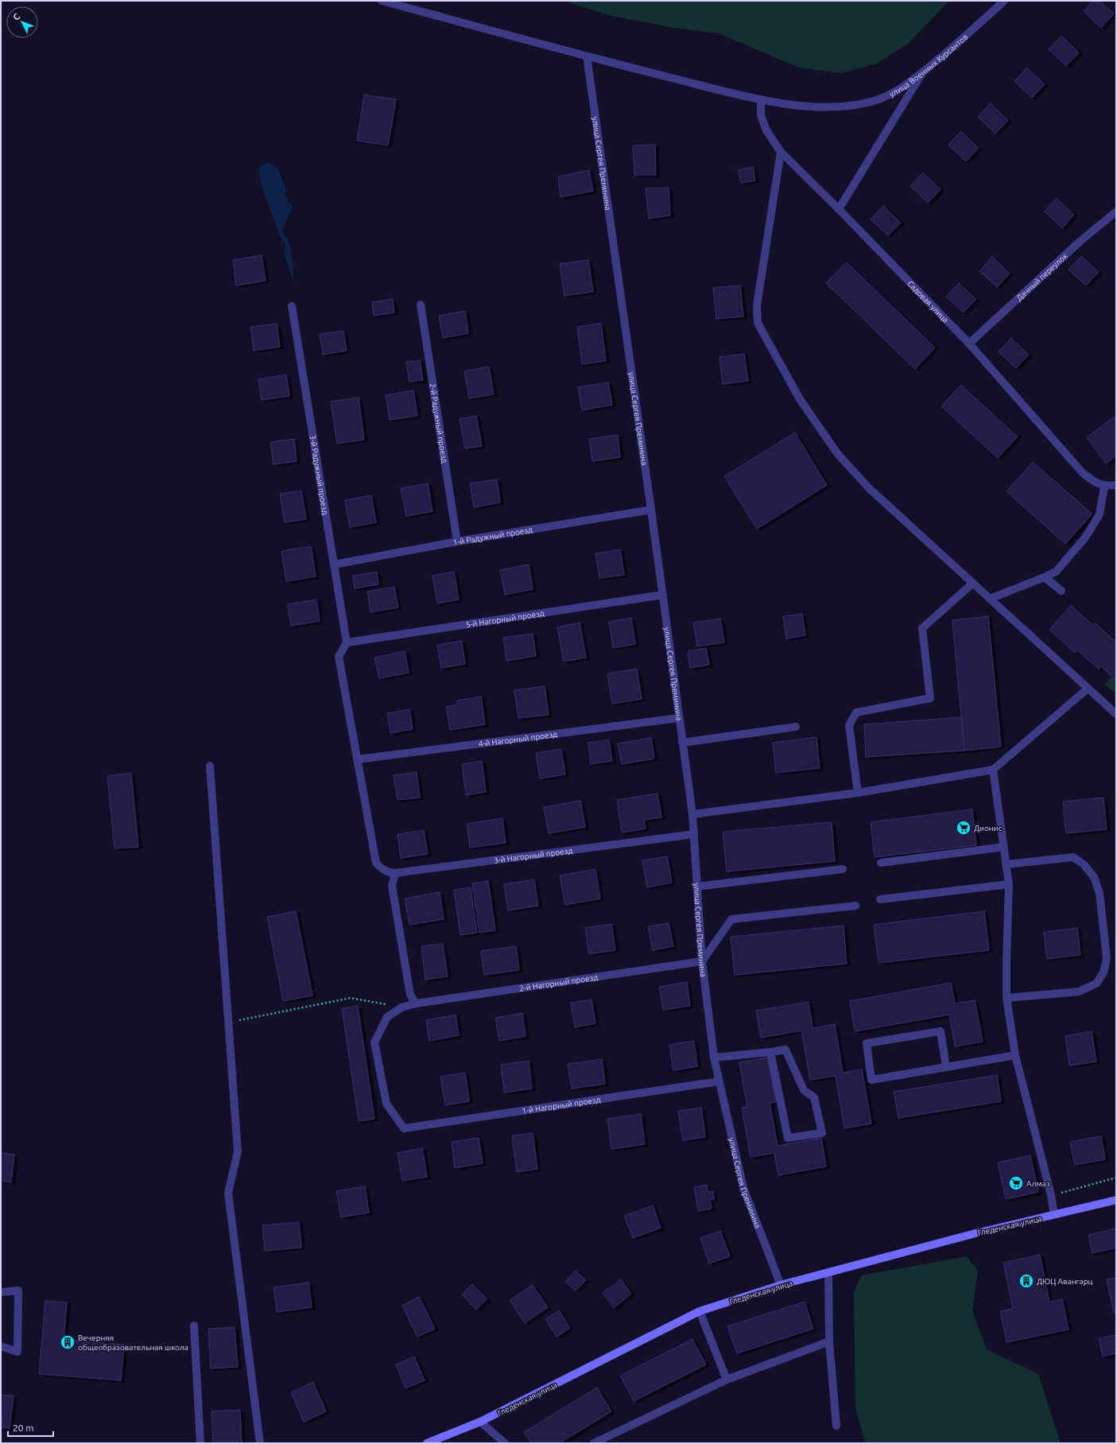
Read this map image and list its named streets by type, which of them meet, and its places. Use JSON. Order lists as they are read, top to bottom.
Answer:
{
  "streets": {
    "main road": ["Гледенская улица"],
    "street": [
      "улица Военных Курсантов",
      "улица Сергея Преминина",
      "Дачный переулок",
      "Садовая улица",
      "2-й Радужный проезд",
      "3-й Радужный проезд",
      "1-й Радужный проезд",
      "5-й Нагорный проезд",
      "4-й Нагорный проезд",
      "3-й Нагорный проезд",
      "2-й Нагорный проезд",
      "1-й Нагорный проезд"
    ]
  },
  "crossings": [
    ["улица Военных Курсантов", "улица Сергея Преминина"],
    ["улица Военных Курсантов", "Садовая улица"],
    ["улица Сергея Преминина", "1-й Радужный проезд"],
    ["улица Сергея Преминина", "5-й Нагорный проезд"],
    ["улица Сергея Преминина", "4-й Нагорный проезд"],
    ["улица Сергея Преминина", "3-й Нагорный проезд"],
    ["улица Сергея Преминина", "2-й Нагорный проезд"],
    ["улица Сергея Преминина", "1-й Нагорный проезд"],
    ["улица Сергея Преминина", "Гледенская улица"],
    ["Дачный переулок", "Садовая улица"],
    ["2-й Радужный проезд", "1-й Радужный проезд"],
    ["3-й Радужный проезд", "1-й Радужный проезд"],
    ["3-й Радужный проезд", "5-й Нагорный проезд"],
    ["2-й Нагорный проезд", "1-й Нагорный проезд"]
  ],
  "places": {
    "supermarket": ["Дионис", "Алмаз"],
    "building": ["ДЮЦ Авангарц", "Вечерняя общеобразовательная школа"]
  },
  "scale_bar": "20 m",
  "north": "top left"
}
